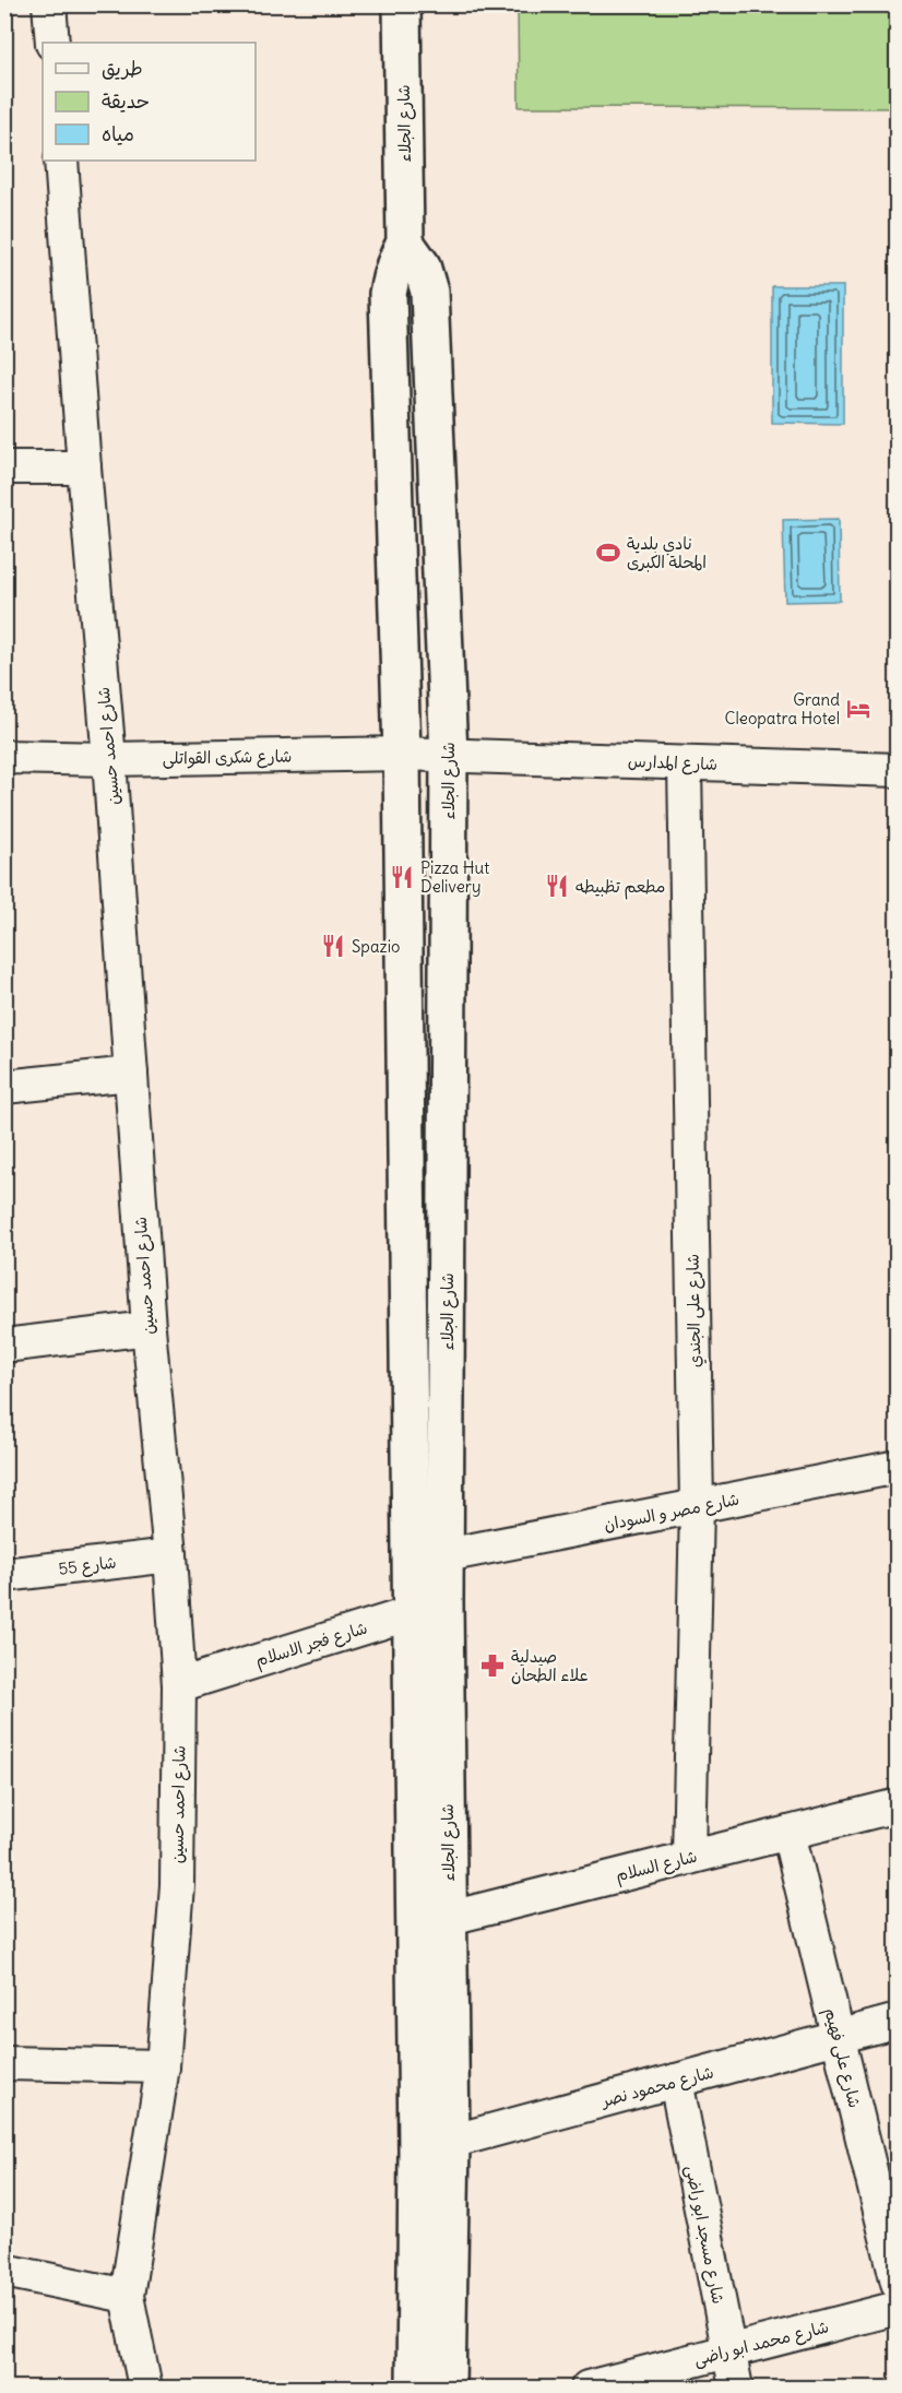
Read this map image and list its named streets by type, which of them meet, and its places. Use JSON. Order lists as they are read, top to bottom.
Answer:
{
  "streets": {
    "street": [
      "شارع الجلاء",
      "شارع احمد حسين",
      "شارع شكرى القواتلى",
      "شارع المدارس",
      "شارع على الجندي",
      "شارع مصر و السودان",
      "شارع 55",
      "شارع فجر الاسلام",
      "شارع السلام",
      "شارع على فهيم",
      "شارع محمود نصر",
      "شارع مسجد ابو راضى",
      "شارع محمد ابو راضى"
    ]
  },
  "crossings": [
    ["شارع الجلاء", "شارع شكرى القواتلى"],
    ["شارع الجلاء", "شارع المدارس"],
    ["شارع الجلاء", "شارع مصر و السودان"],
    ["شارع الجلاء", "شارع فجر الاسلام"],
    ["شارع الجلاء", "شارع السلام"],
    ["شارع الجلاء", "شارع محمود نصر"],
    ["شارع احمد حسين", "شارع شكرى القواتلى"],
    ["شارع احمد حسين", "شارع 55"],
    ["شارع احمد حسين", "شارع فجر الاسلام"],
    ["شارع شكرى القواتلى", "شارع المدارس"],
    ["شارع المدارس", "شارع على الجندي"],
    ["شارع على الجندي", "شارع مصر و السودان"],
    ["شارع على الجندي", "شارع السلام"],
    ["شارع السلام", "شارع على فهيم"],
    ["شارع على فهيم", "شارع محمود نصر"],
    ["شارع محمود نصر", "شارع مسجد ابو راضى"],
    ["شارع مسجد ابو راضى", "شارع محمد ابو راضى"]
  ],
  "places": {
    "sports": ["نادي بلدية المحلة الكبرى"],
    "hotel": ["Grand Cleopatra Hotel"],
    "restaurant": ["Pizza Hut Delivery", "مطعم تظبيطه", "Spazio"],
    "pharmacy": ["صيدلية علاء الطحان"]
  },
  "legend": ["طريق", "حديقة", "مياه"]
}
